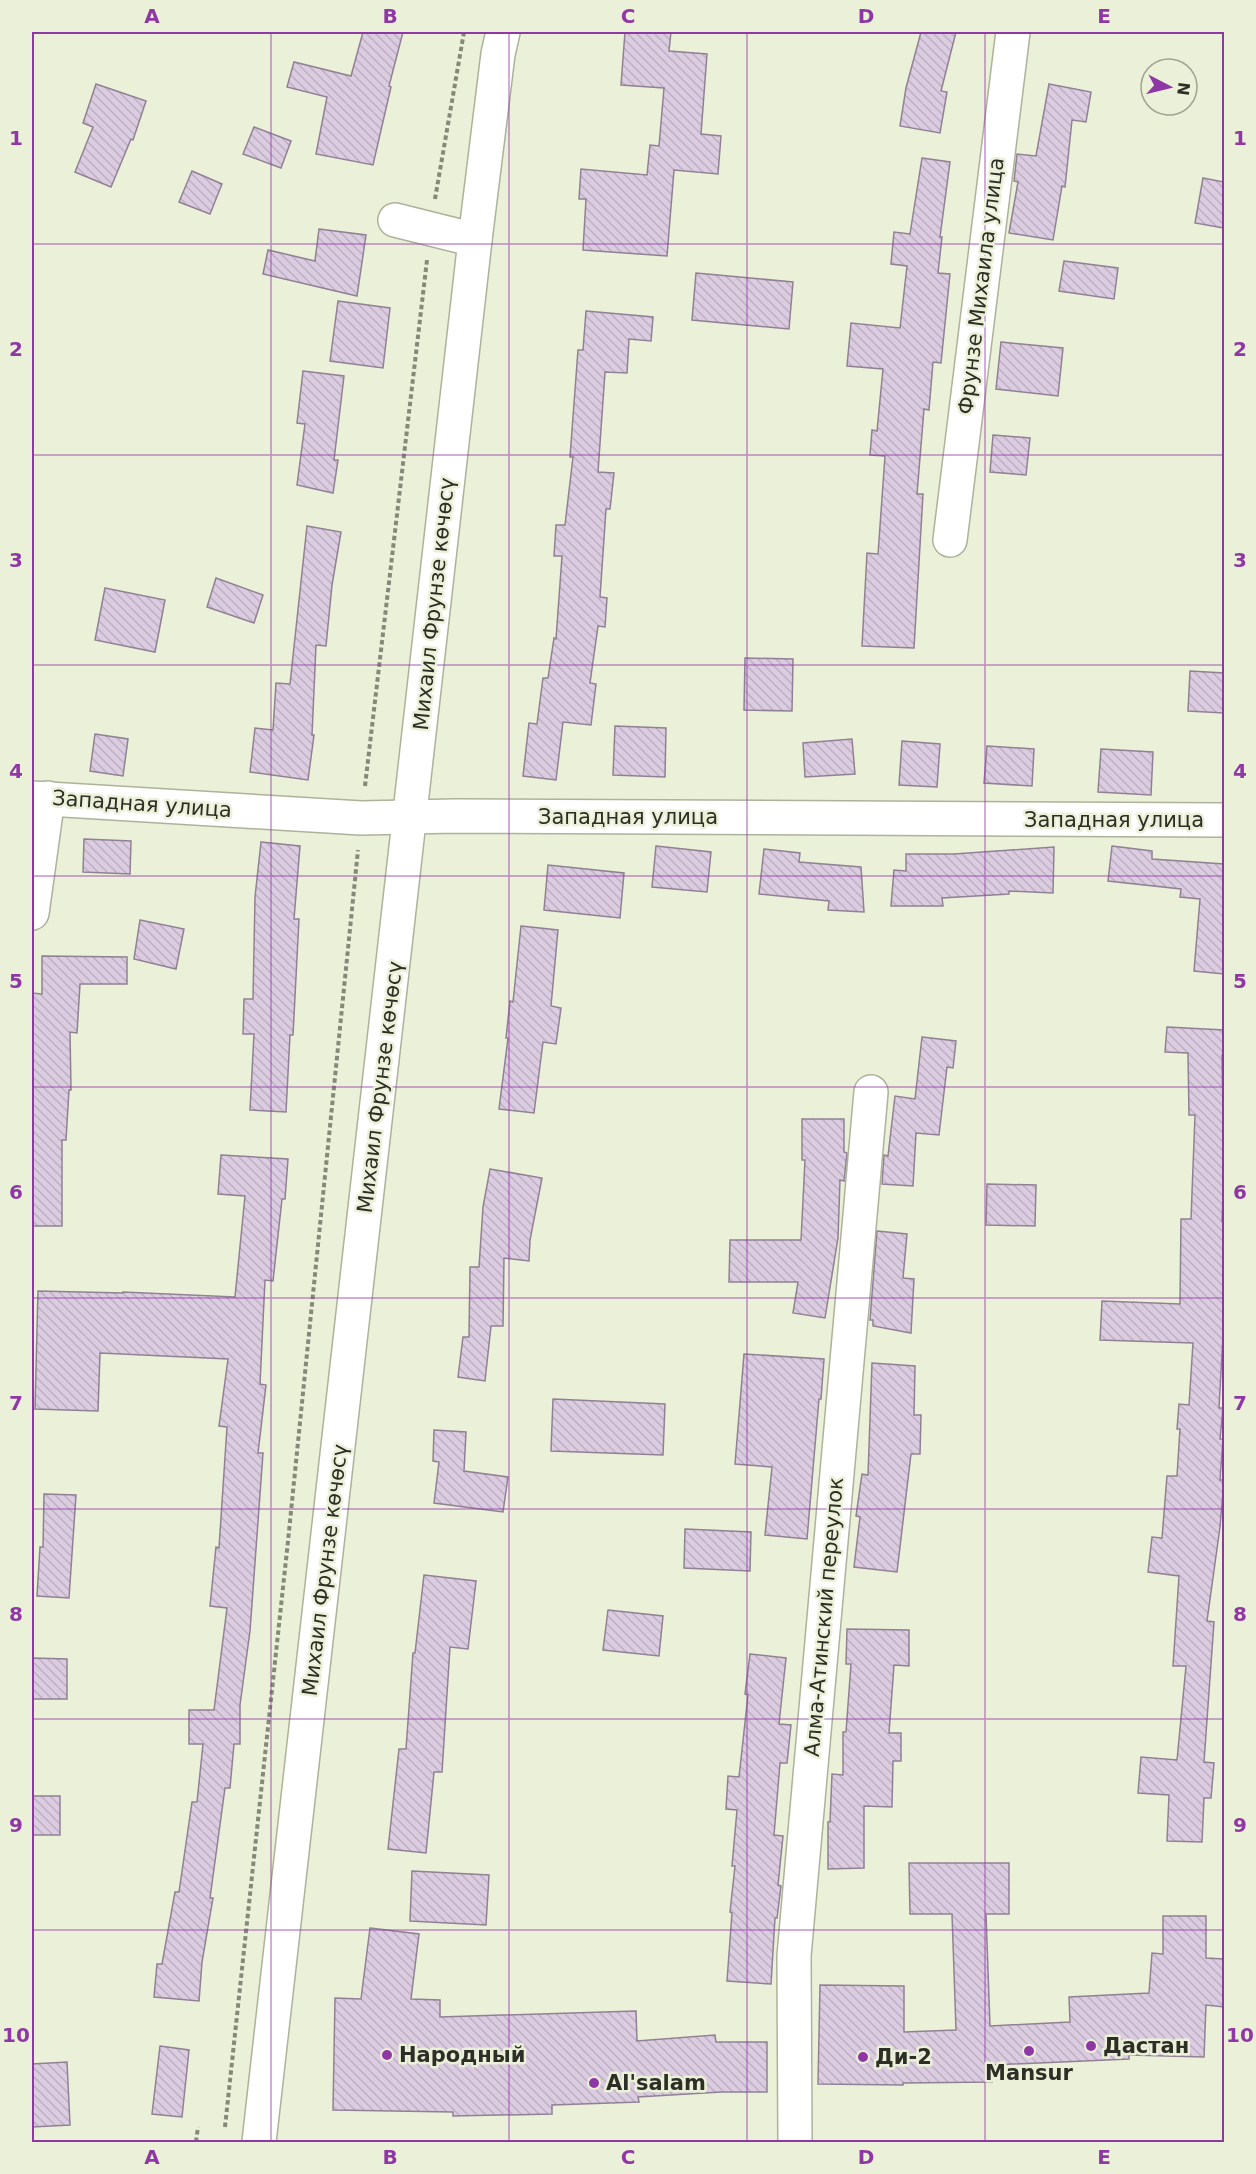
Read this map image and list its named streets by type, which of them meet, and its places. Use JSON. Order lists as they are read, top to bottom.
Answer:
{
  "streets": {
    "street": [
      "Фрунзе Михаила улица",
      "Михаил Фрунзе көчөсү",
      "Западная улица",
      "Алма-Атинский переулок"
    ]
  },
  "crossings": [
    ["Михаил Фрунзе көчөсү", "Западная улица"]
  ],
  "places": [
    "Дастан",
    "Mansur",
    "Народный",
    "Ди-2",
    "Al'salam"
  ],
  "north": "right",
  "grid": {
    "columns": [
      "A",
      "B",
      "C",
      "D",
      "E"
    ],
    "rows": [
      "1",
      "2",
      "3",
      "4",
      "5",
      "6",
      "7",
      "8",
      "9",
      "10"
    ]
  }
}
